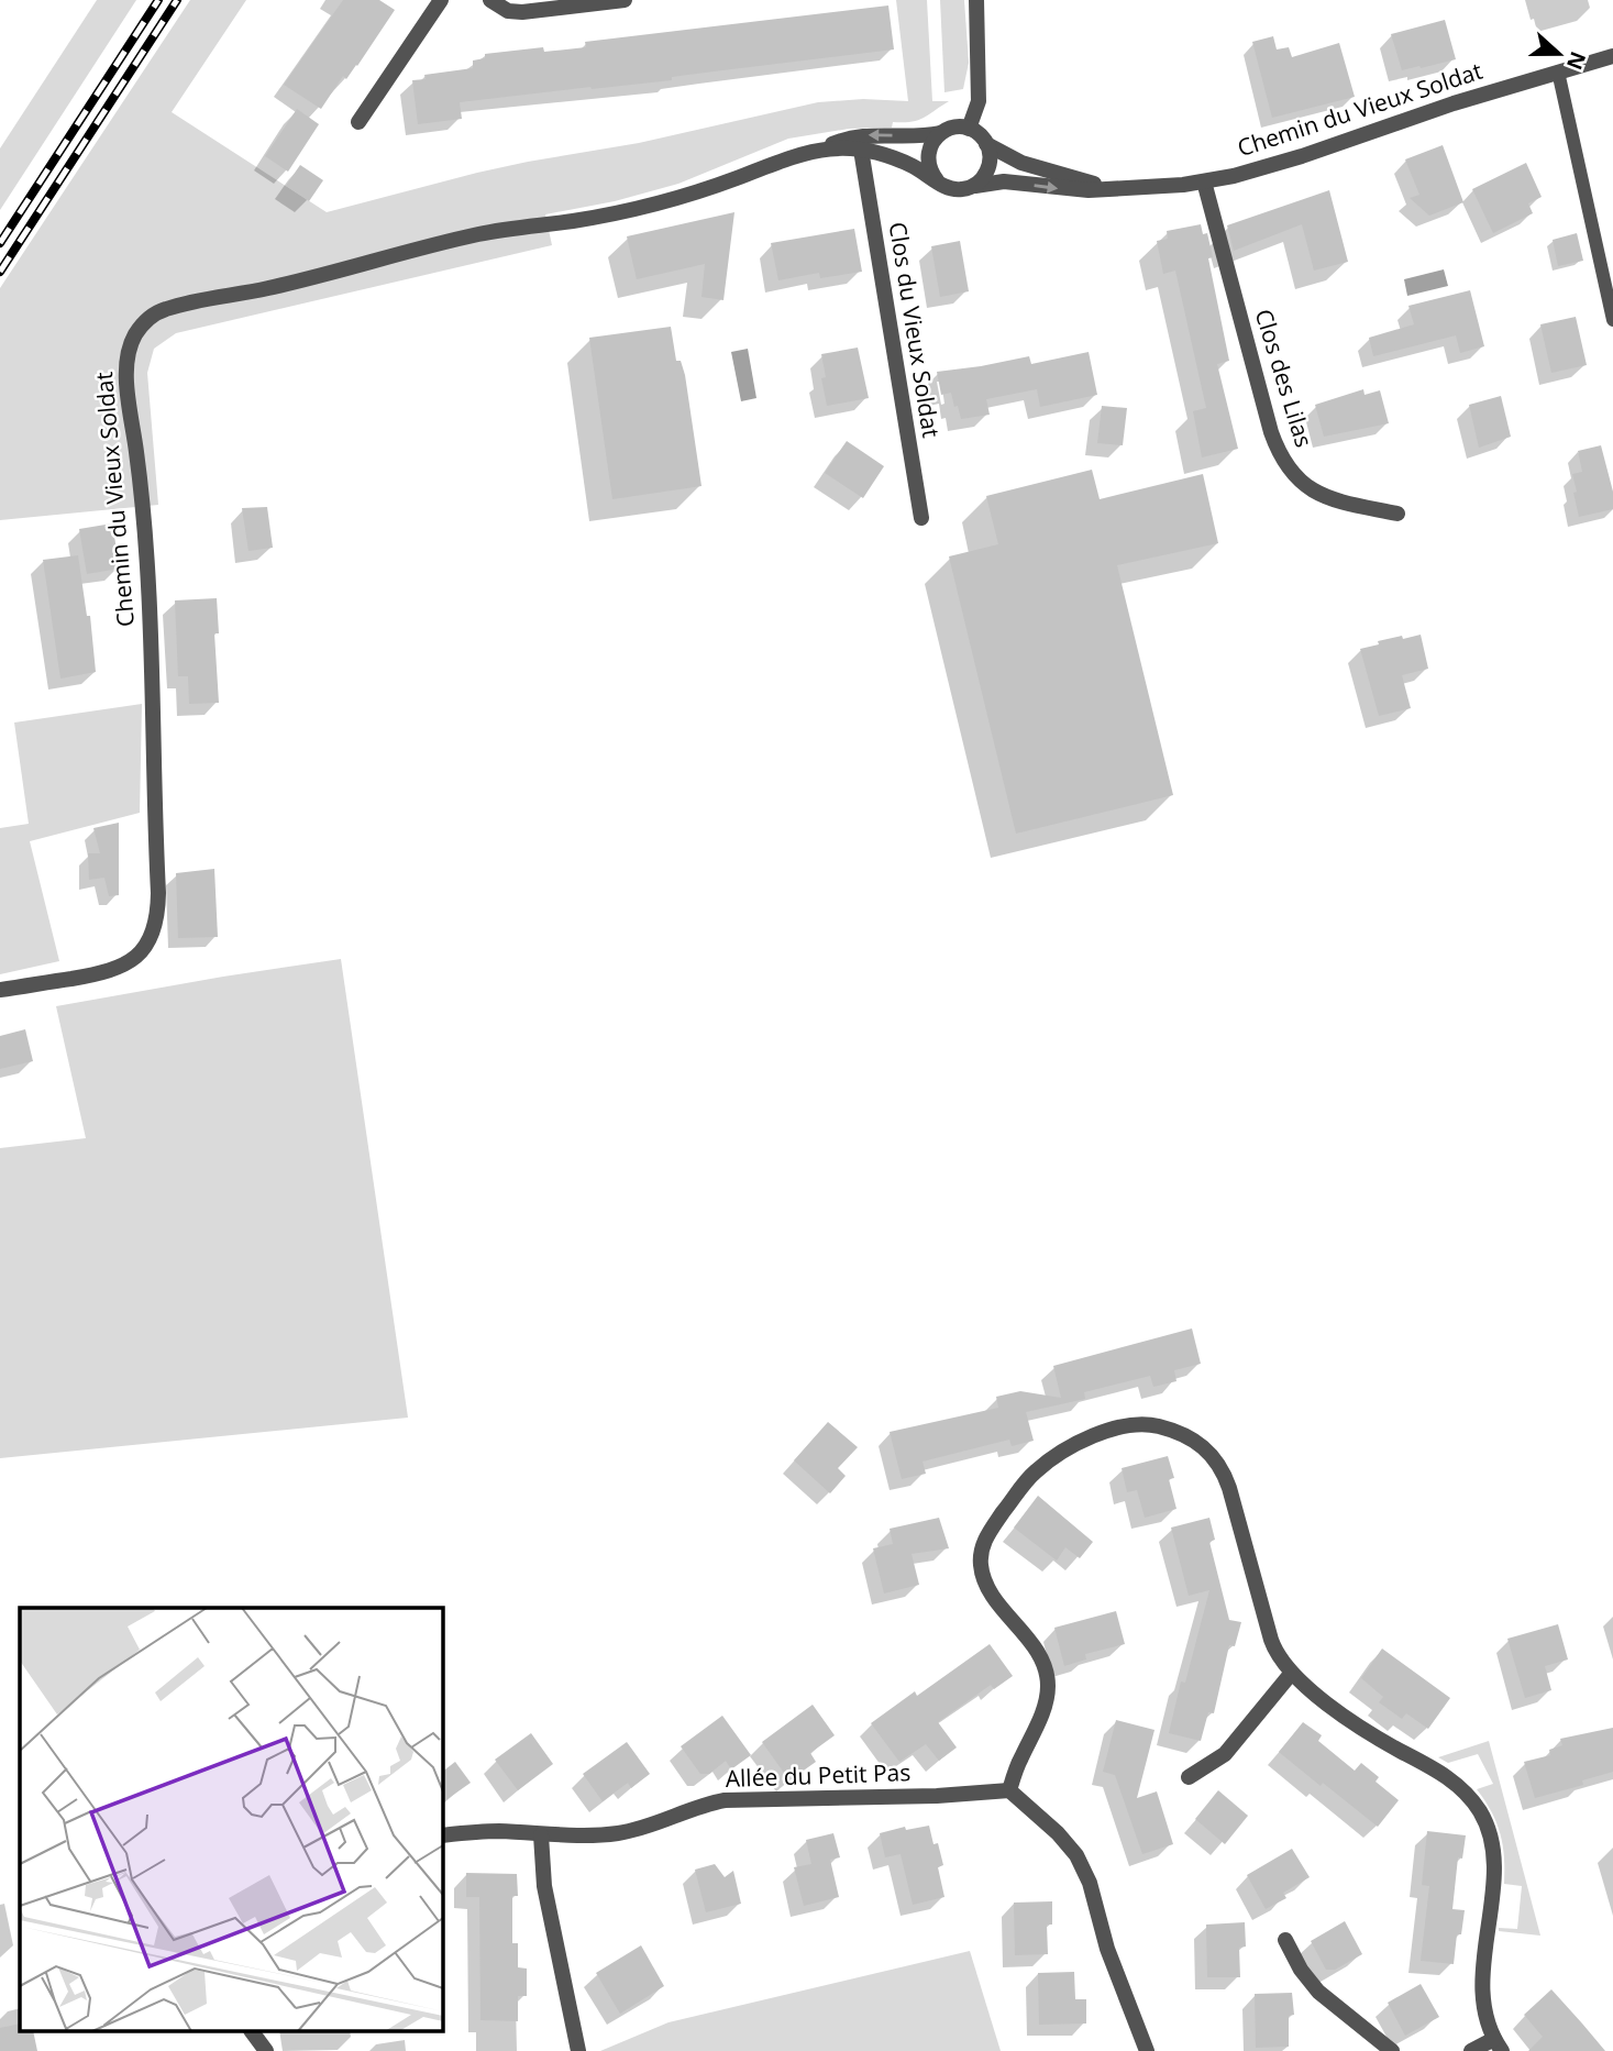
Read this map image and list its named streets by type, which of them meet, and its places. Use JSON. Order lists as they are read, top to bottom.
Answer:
{
  "streets": {
    "street": [
      "Chemin du Vieux Soldat",
      "Clos du Vieux Soldat",
      "Clos des Lilas",
      "Allée du Petit Pas"
    ]
  },
  "crossings": [
    ["Chemin du Vieux Soldat", "Clos du Vieux Soldat"],
    ["Chemin du Vieux Soldat", "Clos des Lilas"]
  ],
  "north": "right"
}
